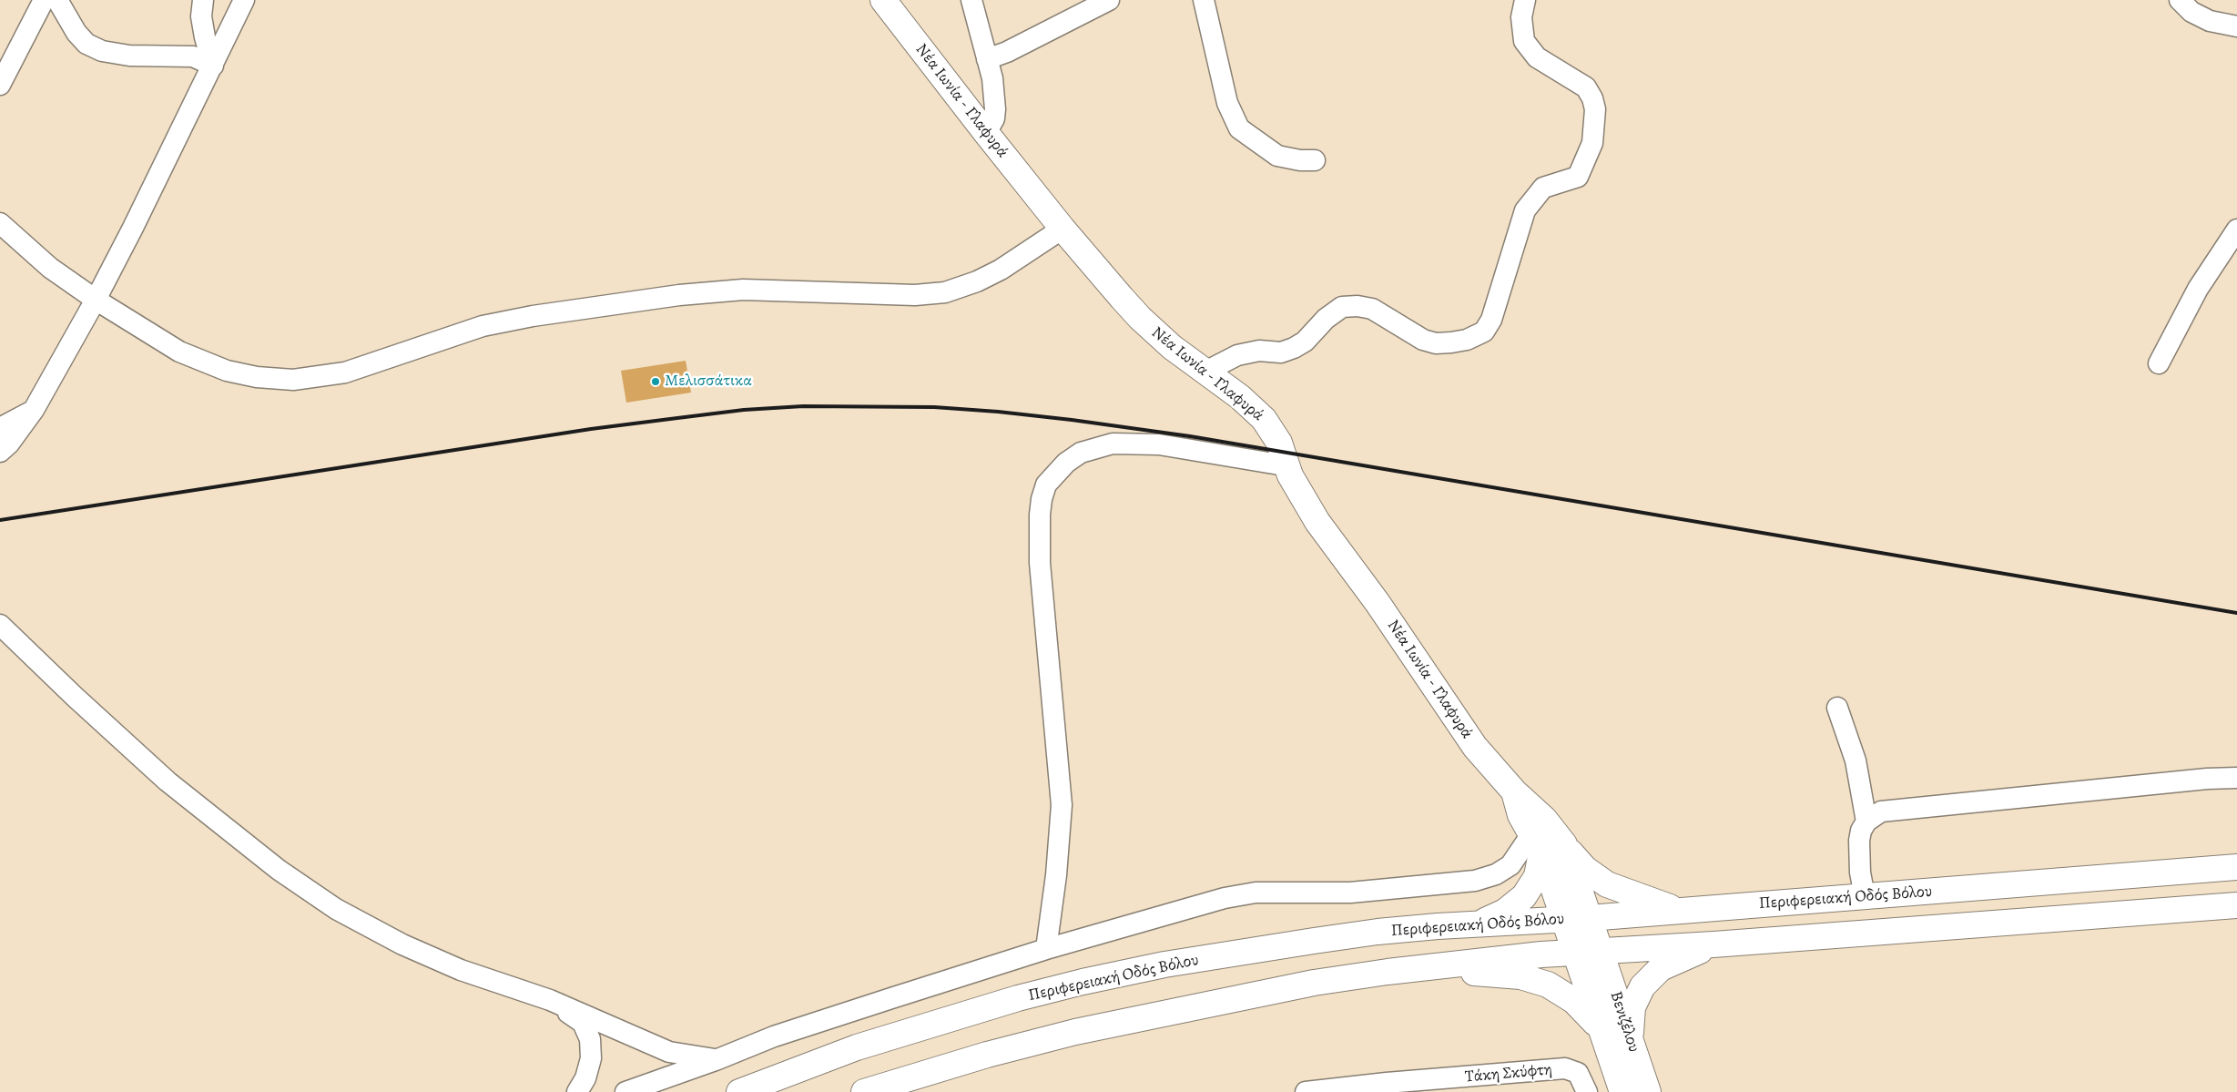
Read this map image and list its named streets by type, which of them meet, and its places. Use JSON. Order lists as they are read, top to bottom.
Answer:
{
  "streets": {
    "main road": ["Νέα Ιωνία - Γλαφυρά", "Περιφερειακή Οδός Βόλου", "Βενιζέλου"],
    "street": ["Τάκη Σκύφτη"]
  },
  "crossings": [
    ["Νέα Ιωνία - Γλαφυρά", "Περιφερειακή Οδός Βόλου"],
    ["Νέα Ιωνία - Γλαφυρά", "Βενιζέλου"],
    ["Περιφερειακή Οδός Βόλου", "Βενιζέλου"]
  ],
  "places": ["Μελισσάτικα"]
}
